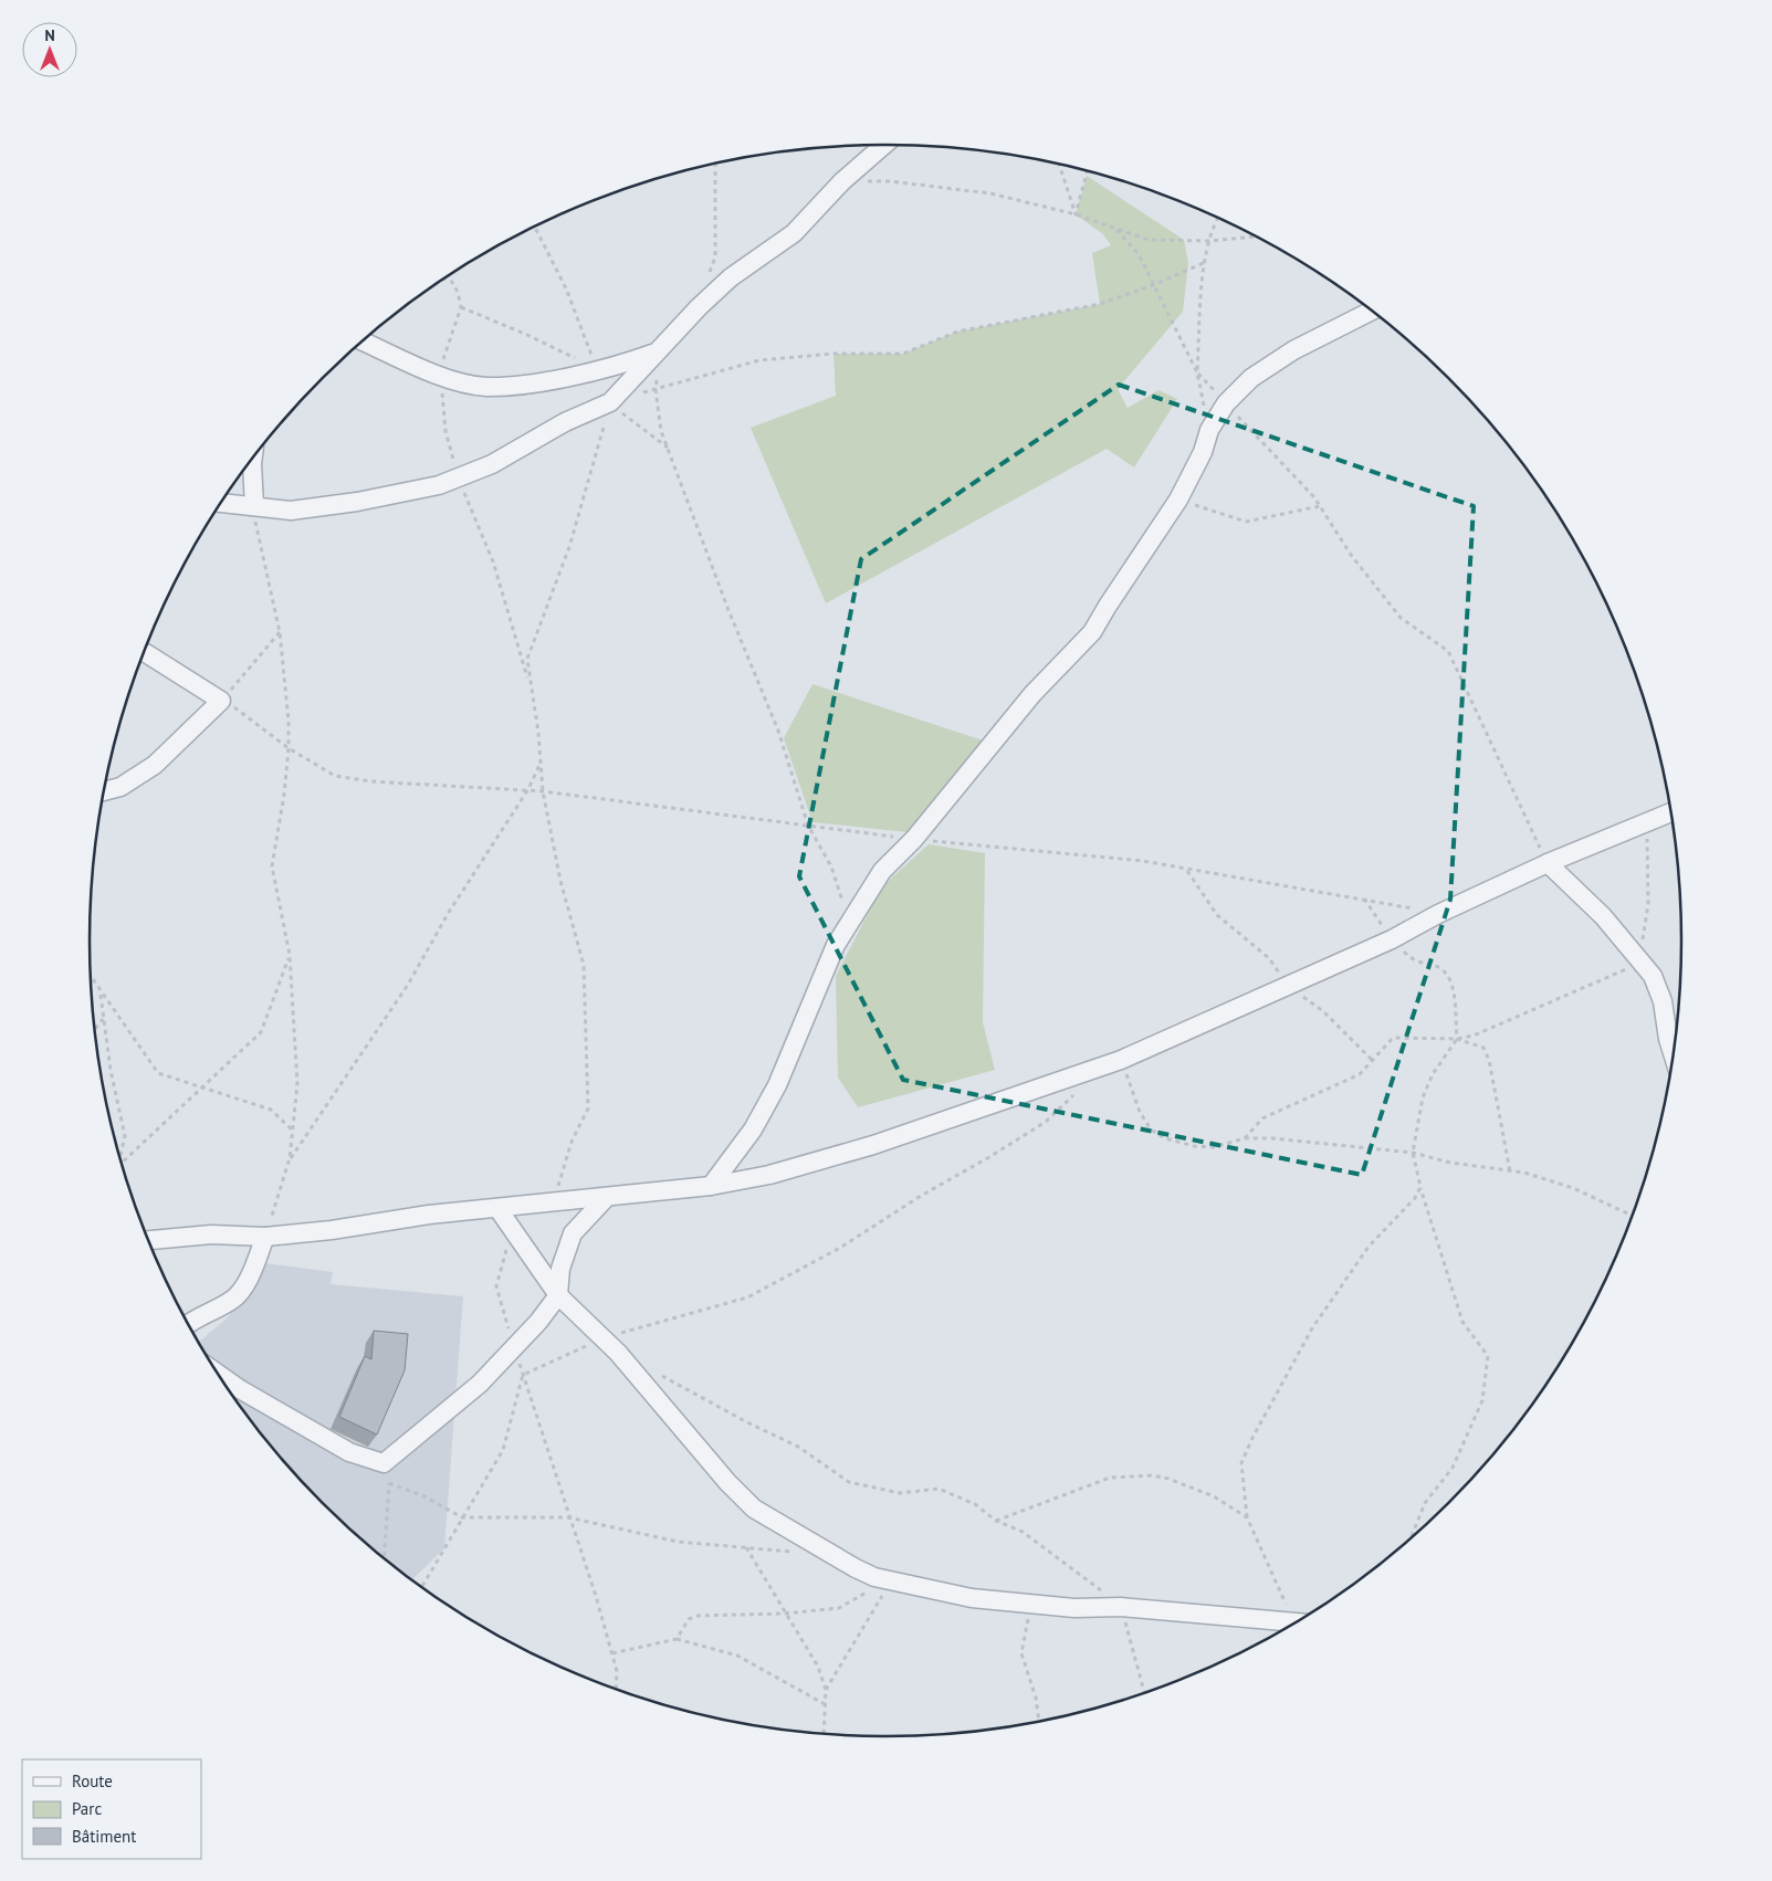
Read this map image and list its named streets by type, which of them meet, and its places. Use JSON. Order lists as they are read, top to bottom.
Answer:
{
  "legend": ["Route", "Parc", "Bâtiment"],
  "north": "top"
}
